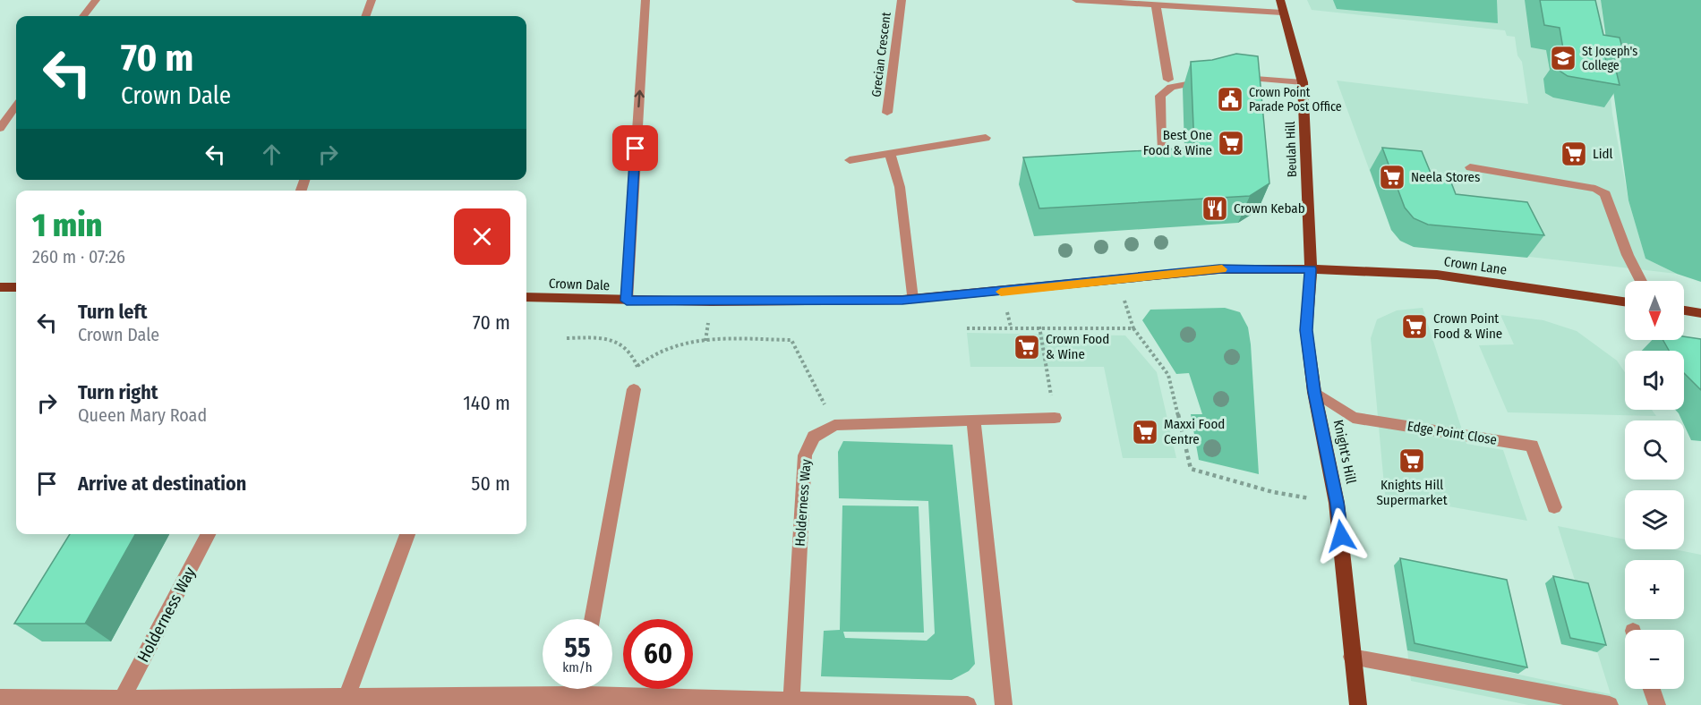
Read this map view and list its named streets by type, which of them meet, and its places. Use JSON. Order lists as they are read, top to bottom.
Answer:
{
  "streets": {
    "main road": [
      "Beulah Hill",
      "Crown Lane",
      "Crown Dale",
      "Knight's Hill"
    ],
    "street": ["Grecian Crescent", "Edge Point Close", "Holderness Way"]
  },
  "crossings": [
    ["Beulah Hill", "Crown Lane"],
    ["Beulah Hill", "Crown Dale"],
    ["Beulah Hill", "Knight's Hill"],
    ["Crown Lane", "Crown Dale"],
    ["Crown Lane", "Knight's Hill"],
    ["Crown Dale", "Knight's Hill"],
    ["Edge Point Close", "Knight's Hill"]
  ],
  "places": {
    "school or university": ["St Joseph's College"],
    "public building": ["Crown Point Parade Post Office"],
    "supermarket": [
      "Best One Food & Wine",
      "Lidl",
      "Neela Stores",
      "Crown Point Food & Wine",
      "Crown Food & Wine",
      "Maxxi Food Centre",
      "Knights Hill Supermarket"
    ],
    "restaurant": ["Crown Kebab"]
  },
  "north": "bottom",
  "page": {
    "turn": ["70 m", "Crown Dale"],
    "heading": ["1 min", "260 m · 07:26"],
    "map_buttons": ["+", "−"],
    "list": [
      {
        "name": "Turn left",
        "note": "Crown Dale",
        "value": "70 m"
      },
      {
        "name": "Turn right",
        "note": "Queen Mary Road",
        "value": "140 m"
      },
      {
        "name": "Arrive at destination",
        "value": "50 m"
      }
    ],
    "speed": "55 km/h",
    "limit": "60"
  }
}
